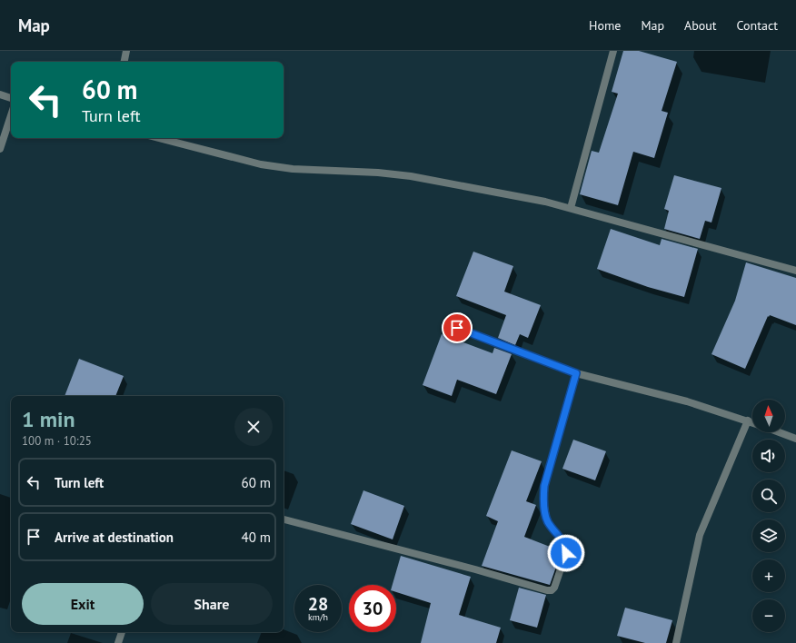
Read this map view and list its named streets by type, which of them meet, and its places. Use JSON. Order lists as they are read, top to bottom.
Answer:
{
  "north": "top",
  "page": {
    "header": "Map",
    "nav": [
      "Home",
      "Map",
      "About",
      "Contact"
    ],
    "turn": ["60 m", "Turn left"],
    "heading": ["1 min", "100 m · 10:25"],
    "map_buttons": ["+", "−"],
    "list": [
      {
        "name": "Turn left",
        "value": "60 m"
      },
      {
        "name": "Arrive at destination",
        "value": "40 m"
      }
    ],
    "buttons": ["Exit", "Share"],
    "speed": "28 km/h",
    "limit": "30"
  }
}
